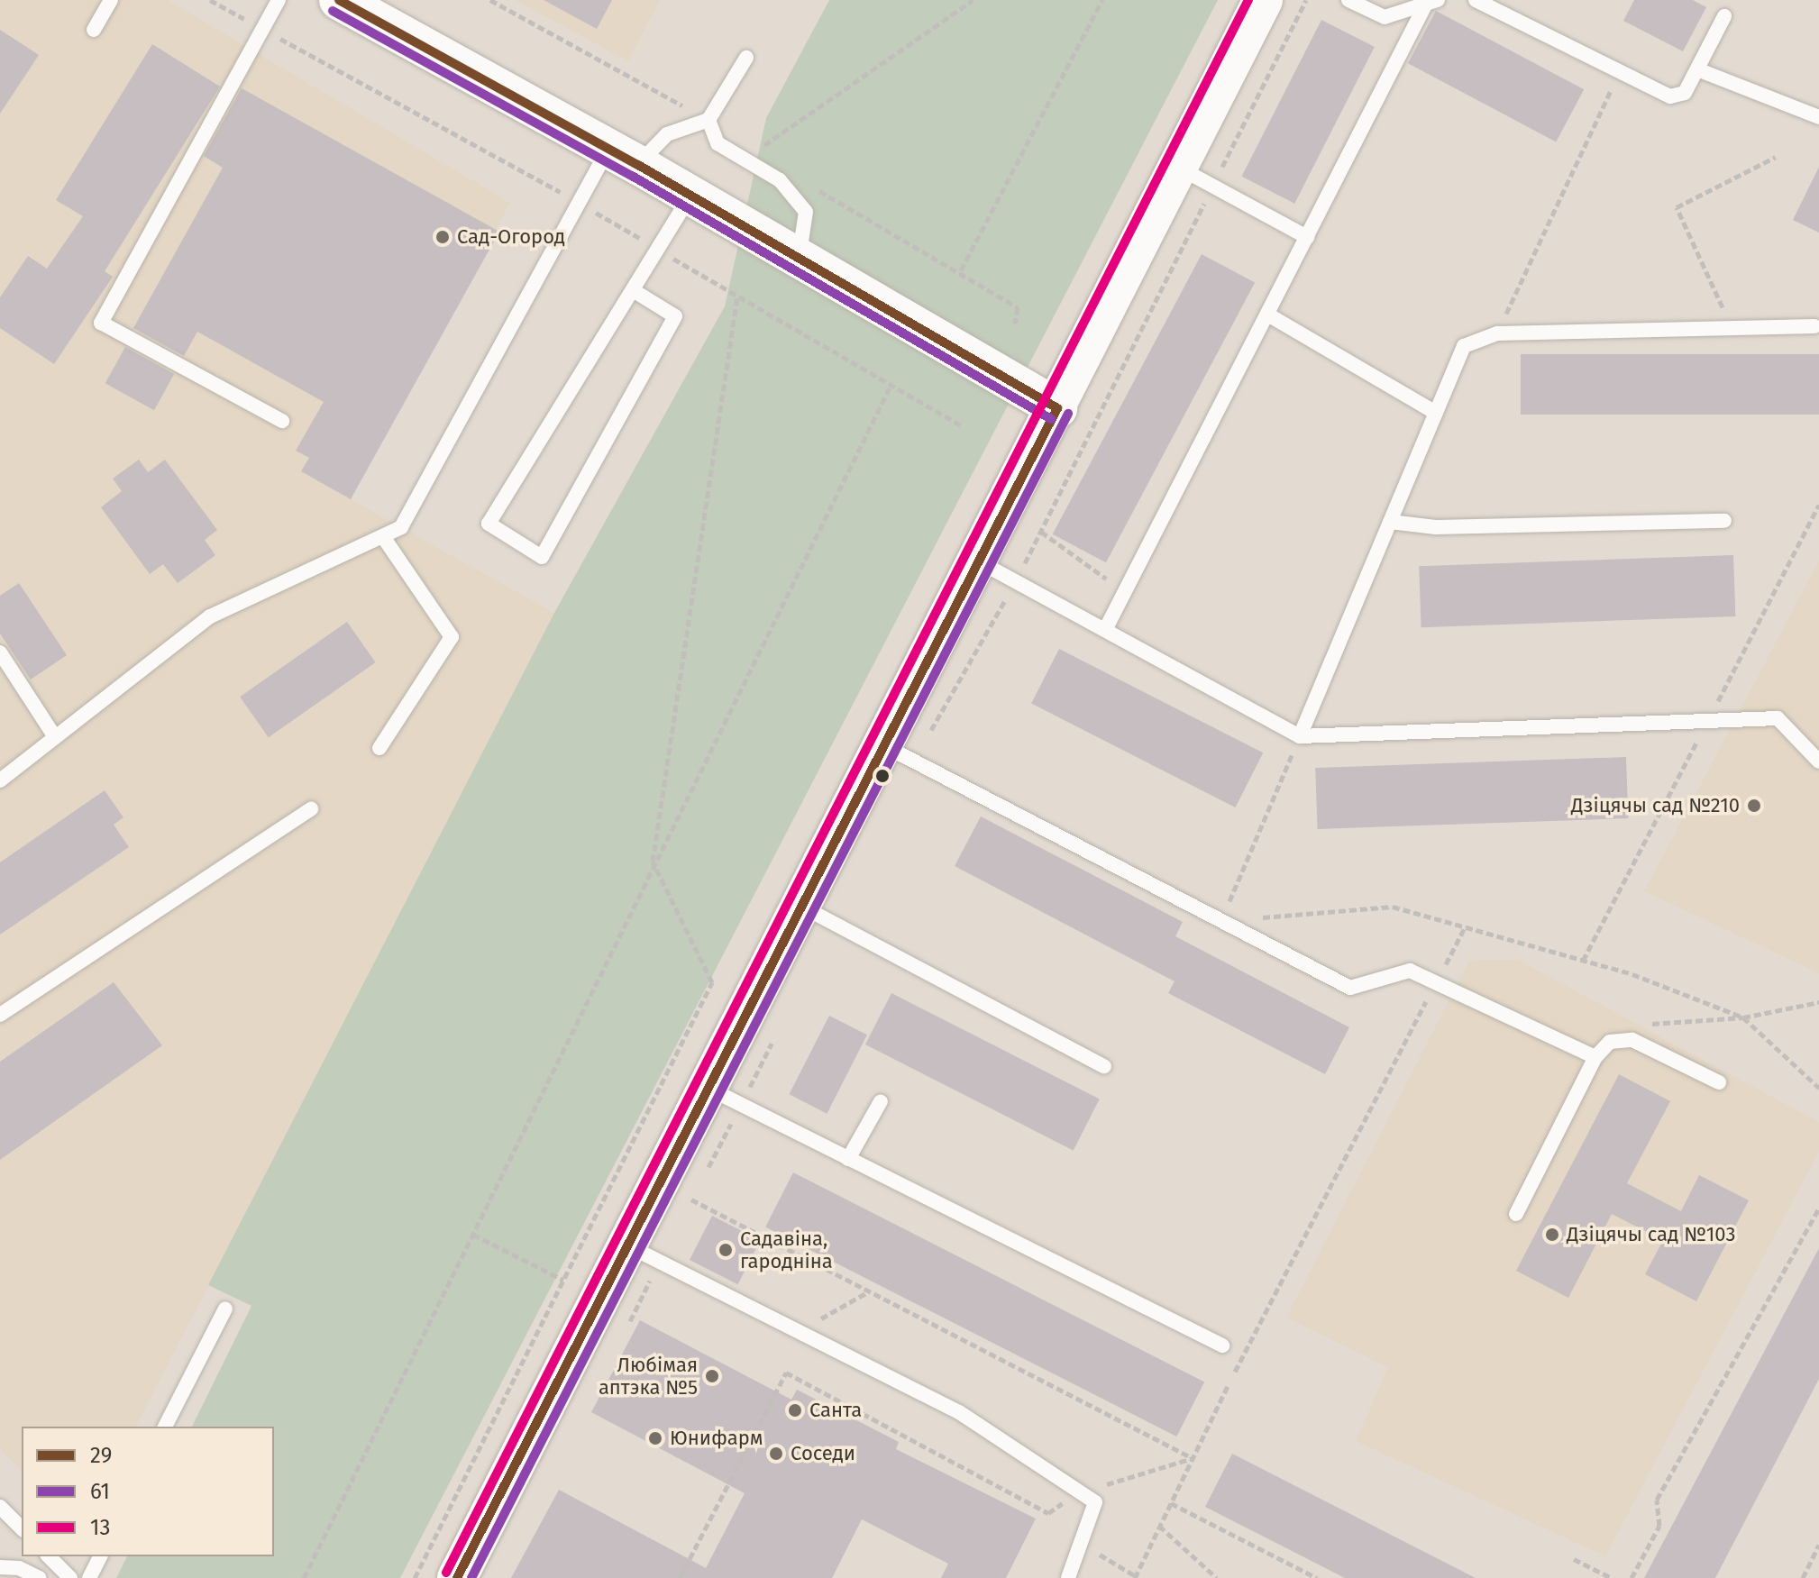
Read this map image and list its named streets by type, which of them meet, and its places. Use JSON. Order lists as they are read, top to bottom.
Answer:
{
  "places": [
    "Сад-Огород",
    "Дзіцячы сад №210",
    "Дзіцячы сад №103",
    "Садавіна, гародніна",
    "Любімая аптэка №5",
    "Санта",
    "Юнифарм",
    "Соседи"
  ],
  "lines": ["transit line 29", "transit line 13", "transit line 61"],
  "legend": ["29", "61", "13"]
}
